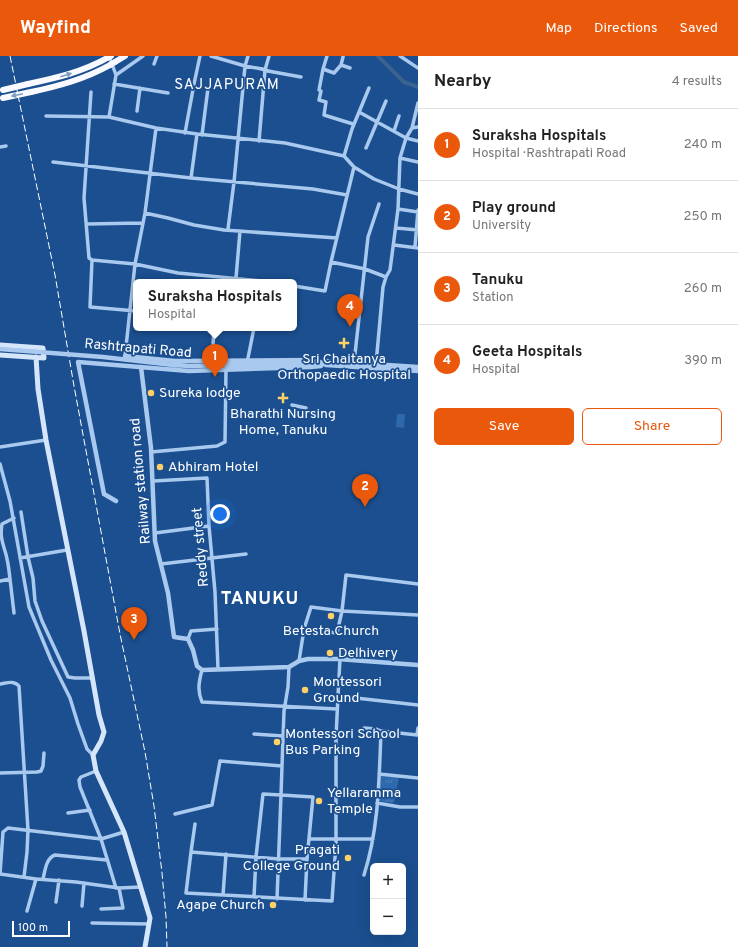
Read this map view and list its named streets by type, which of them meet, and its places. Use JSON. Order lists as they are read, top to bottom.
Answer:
{
  "streets": {
    "street": ["Rashtrapati Road", "Railway station road", "Reddy street"]
  },
  "crossings": [
    ["Railway station road", "Reddy street"]
  ],
  "districts": ["SAJJAPURAM", "TANUKU"],
  "places": {
    "health": ["Sri Chaitanya Orthopaedic Hospital", "Bharathi Nursing Home, Tanuku"],
    "other": [
      "Sureka lodge",
      "Abhiram Hotel",
      "Betesta Church",
      "Delhivery",
      "Montessori Ground",
      "Montessori School Bus Parking",
      "Yellaramma Temple",
      "Pragati College Ground",
      "Agape Church"
    ]
  },
  "scale_bar": "100 m",
  "page": {
    "header": "Wayfind",
    "nav": ["Map", "Directions", "Saved"],
    "heading": ["Nearby", "4 results"],
    "list": [
      {
        "mark": "1",
        "name": "Suraksha Hospitals",
        "note": "Hospital · Rashtrapati Road",
        "value": "240 m"
      },
      {
        "mark": "2",
        "name": "Play ground",
        "note": "University",
        "value": "250 m"
      },
      {
        "mark": "3",
        "name": "Tanuku",
        "note": "Station",
        "value": "260 m"
      },
      {
        "mark": "4",
        "name": "Geeta Hospitals",
        "note": "Hospital",
        "value": "390 m"
      }
    ],
    "popup": ["Suraksha Hospitals", "Hospital"],
    "pins": [
      "4",
      "1",
      "2",
      "3"
    ],
    "buttons": ["Save", "Share"],
    "map_buttons": ["+", "−"],
    "scale": "100 m"
  }
}
